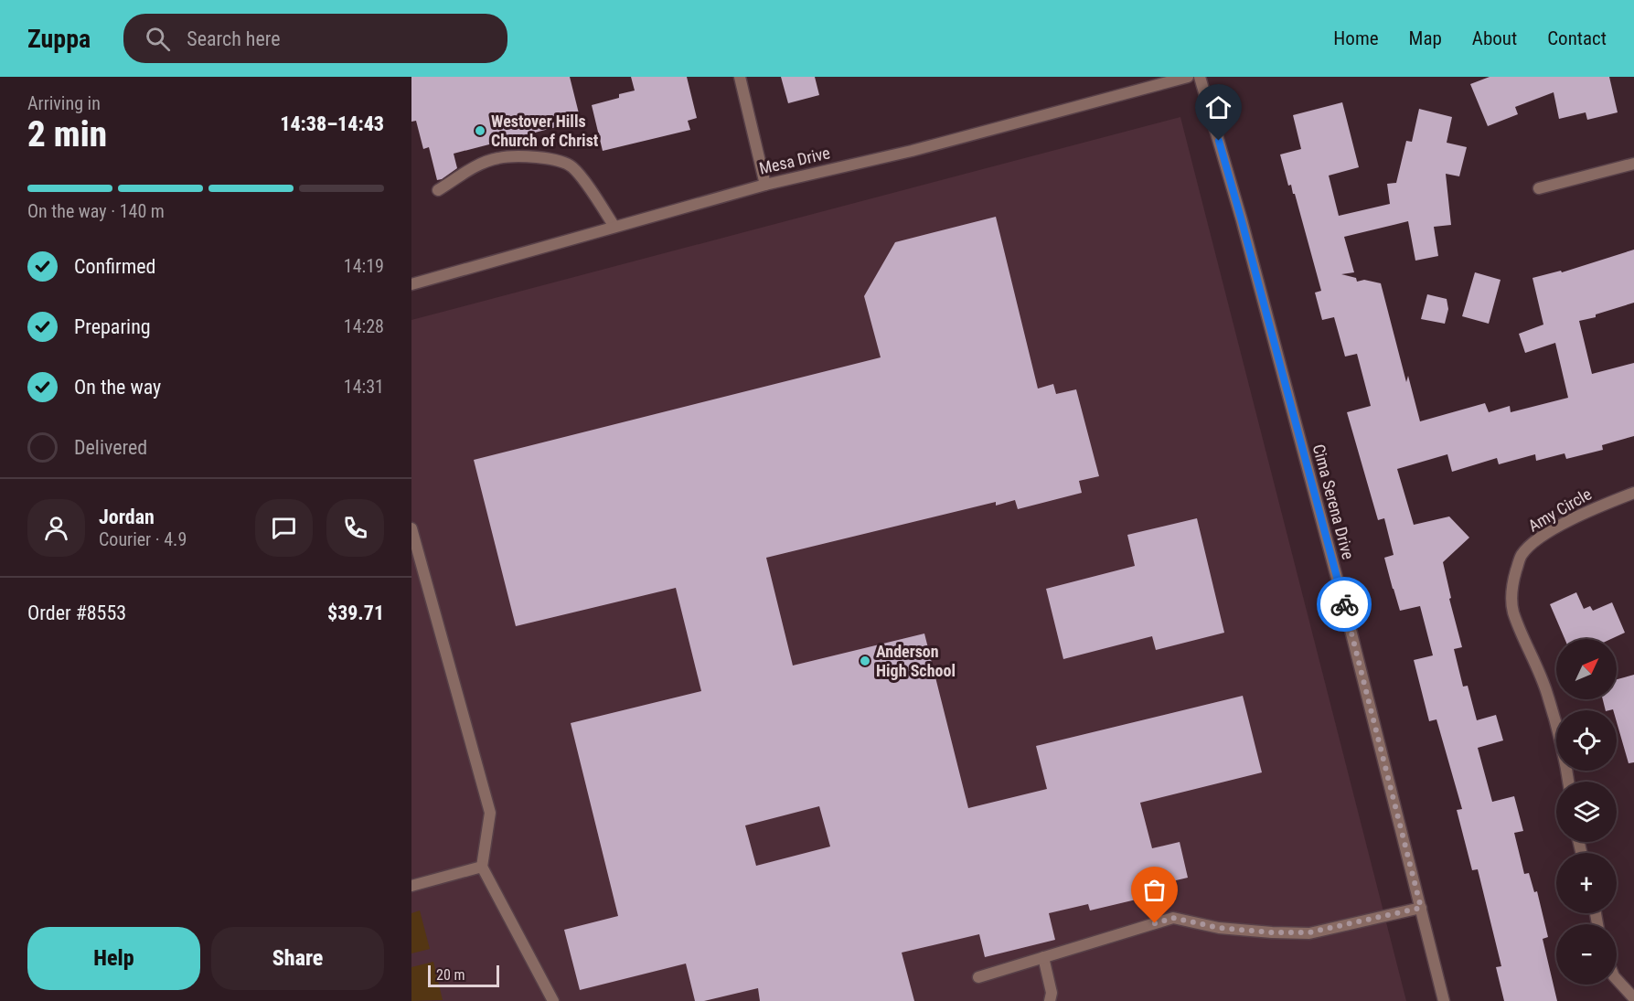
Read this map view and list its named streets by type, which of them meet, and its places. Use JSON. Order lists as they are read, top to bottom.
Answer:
{
  "streets": {
    "street": ["Mesa Drive", "Cima Serena Drive", "Amy Circle"]
  },
  "places": ["Westover Hills Church of Christ", "Anderson High School"],
  "scale_bar": "20 m",
  "north": "top right",
  "page": {
    "header": "Zuppa",
    "search": "Search here",
    "nav": [
      "Home",
      "Map",
      "About",
      "Contact"
    ],
    "heading": ["2 min", "Arriving in", "14:38–14:43"],
    "panel": [
      "Jordan",
      "Courier · 4.9",
      "Order #8553",
      "$39.71"
    ],
    "bar": "On the way · 140 m",
    "list": [
      ["Confirmed", "14:19"],
      ["Preparing", "14:28"],
      ["On the way", "14:31"],
      "Delivered"
    ],
    "map_buttons": ["+", "−"],
    "buttons": ["Help", "Share"],
    "scale": "20 m"
  }
}
